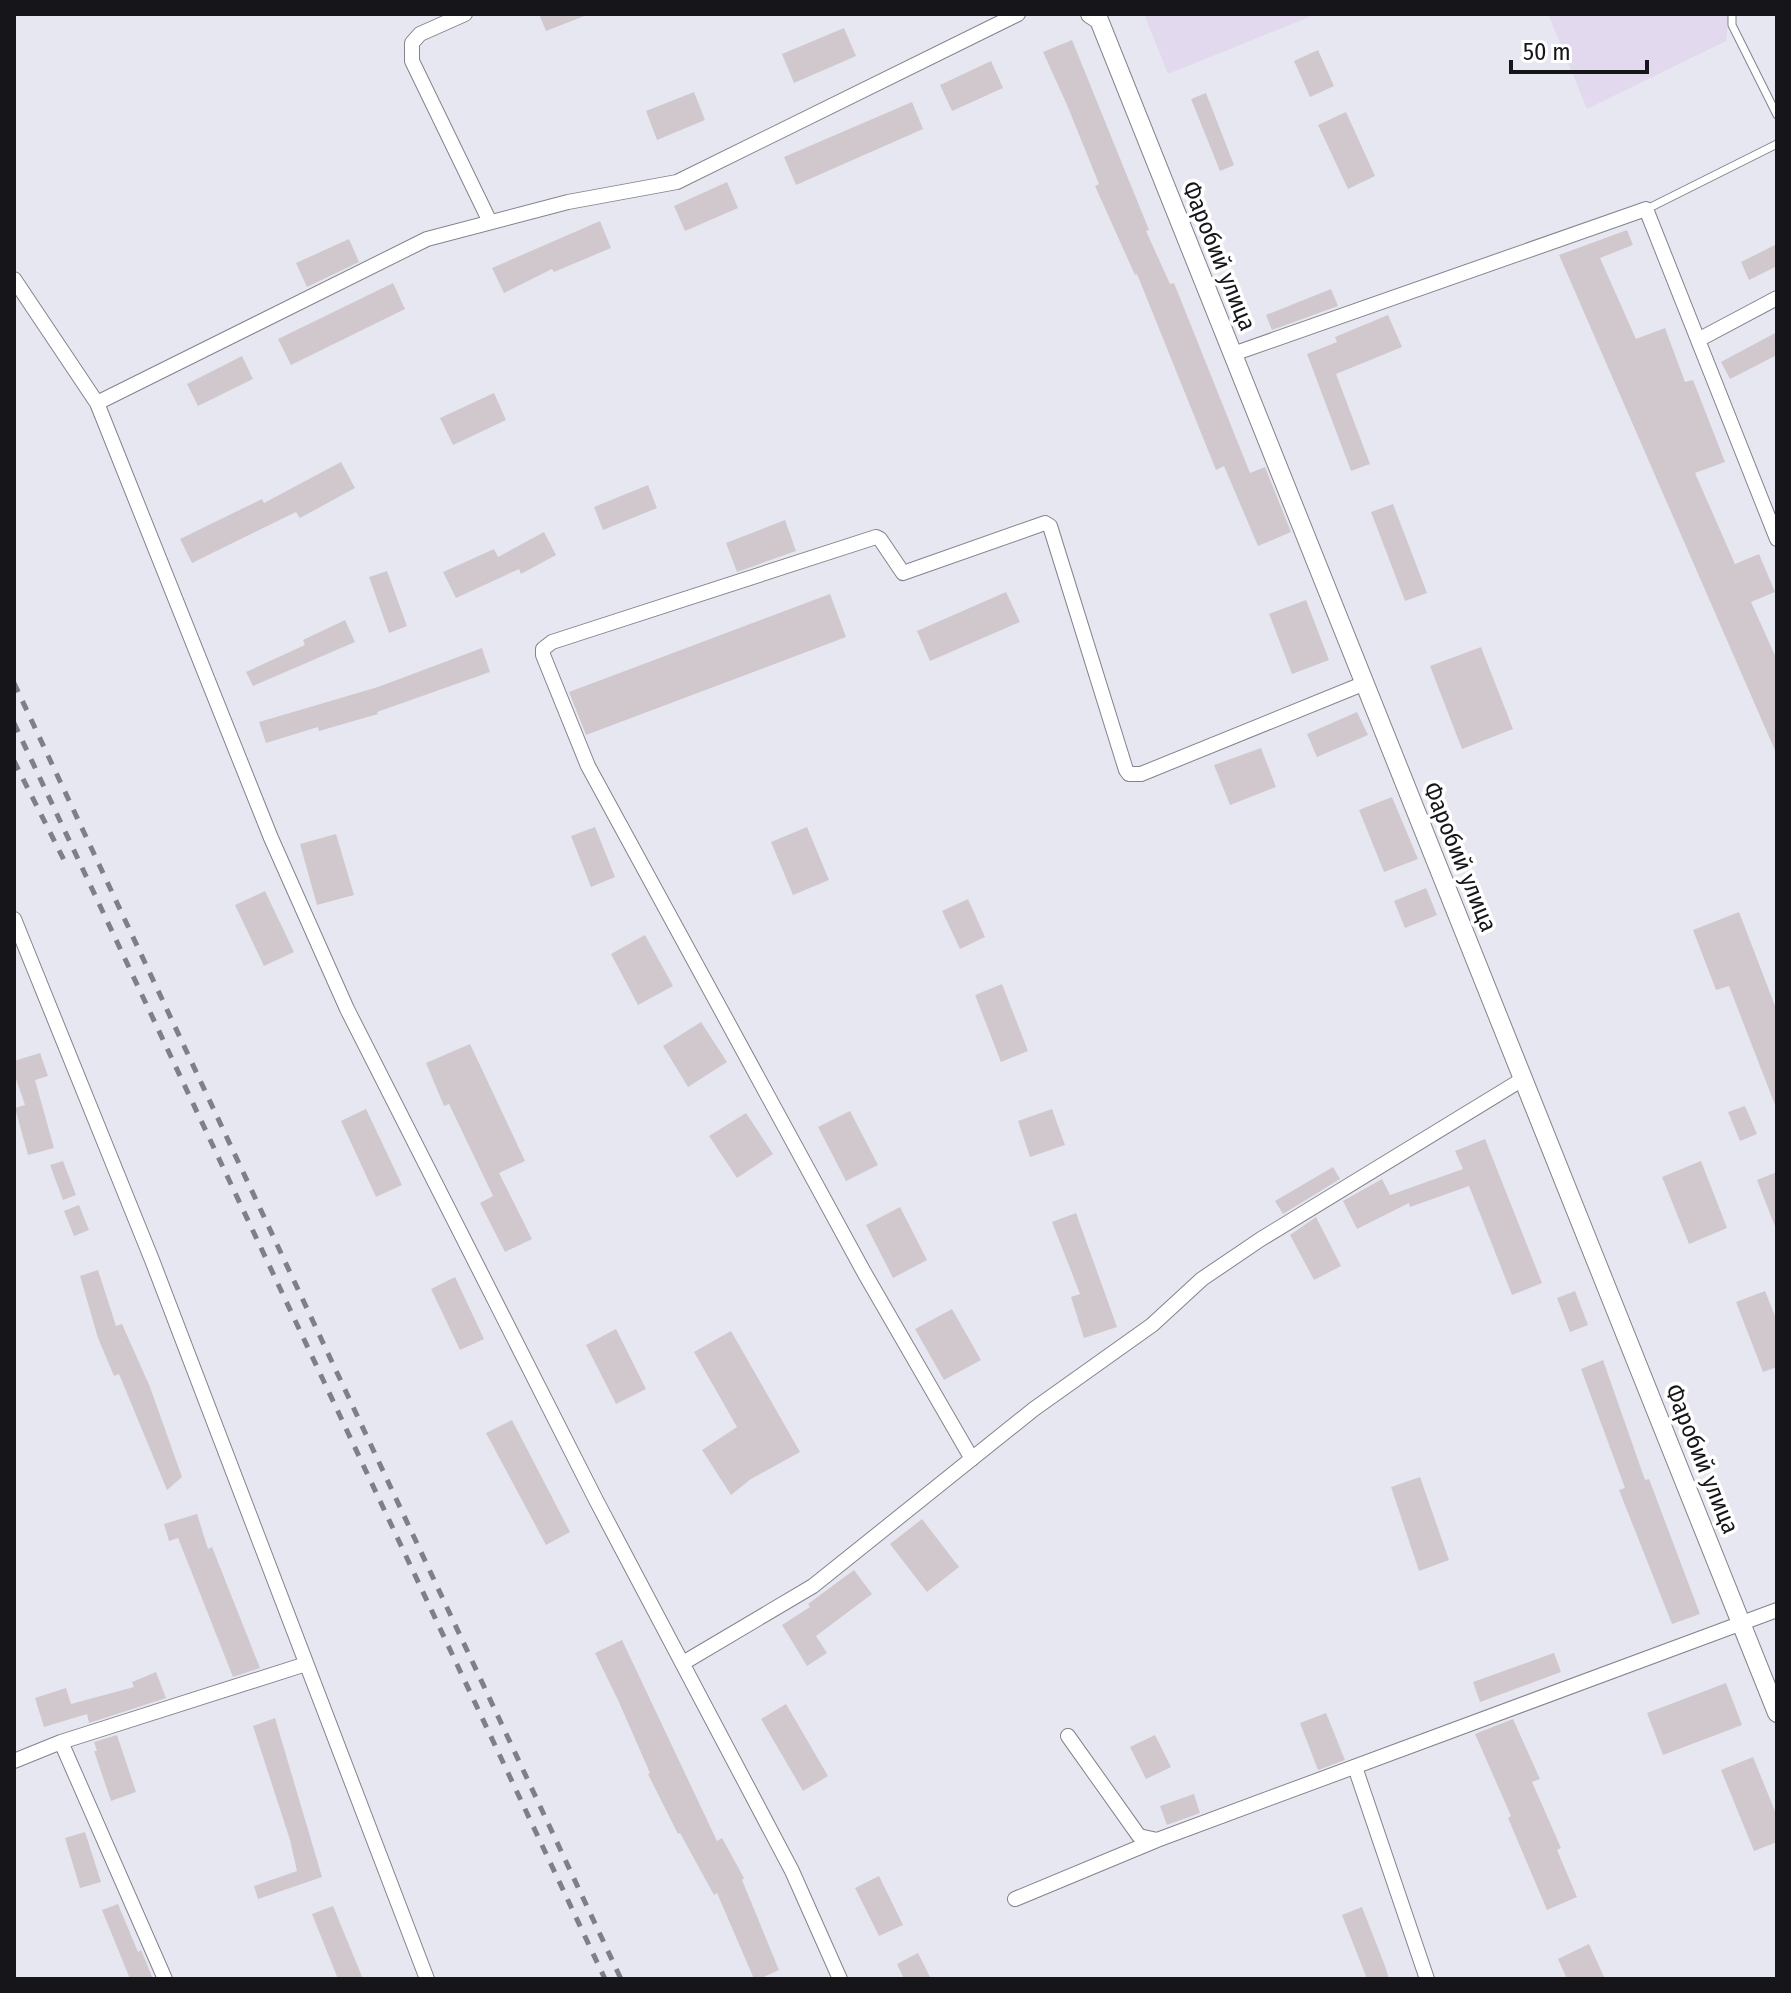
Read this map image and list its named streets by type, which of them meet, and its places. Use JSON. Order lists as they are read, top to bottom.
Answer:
{
  "streets": {
    "street": ["Фаробий улица"]
  },
  "scale_bar": "50 m"
}
